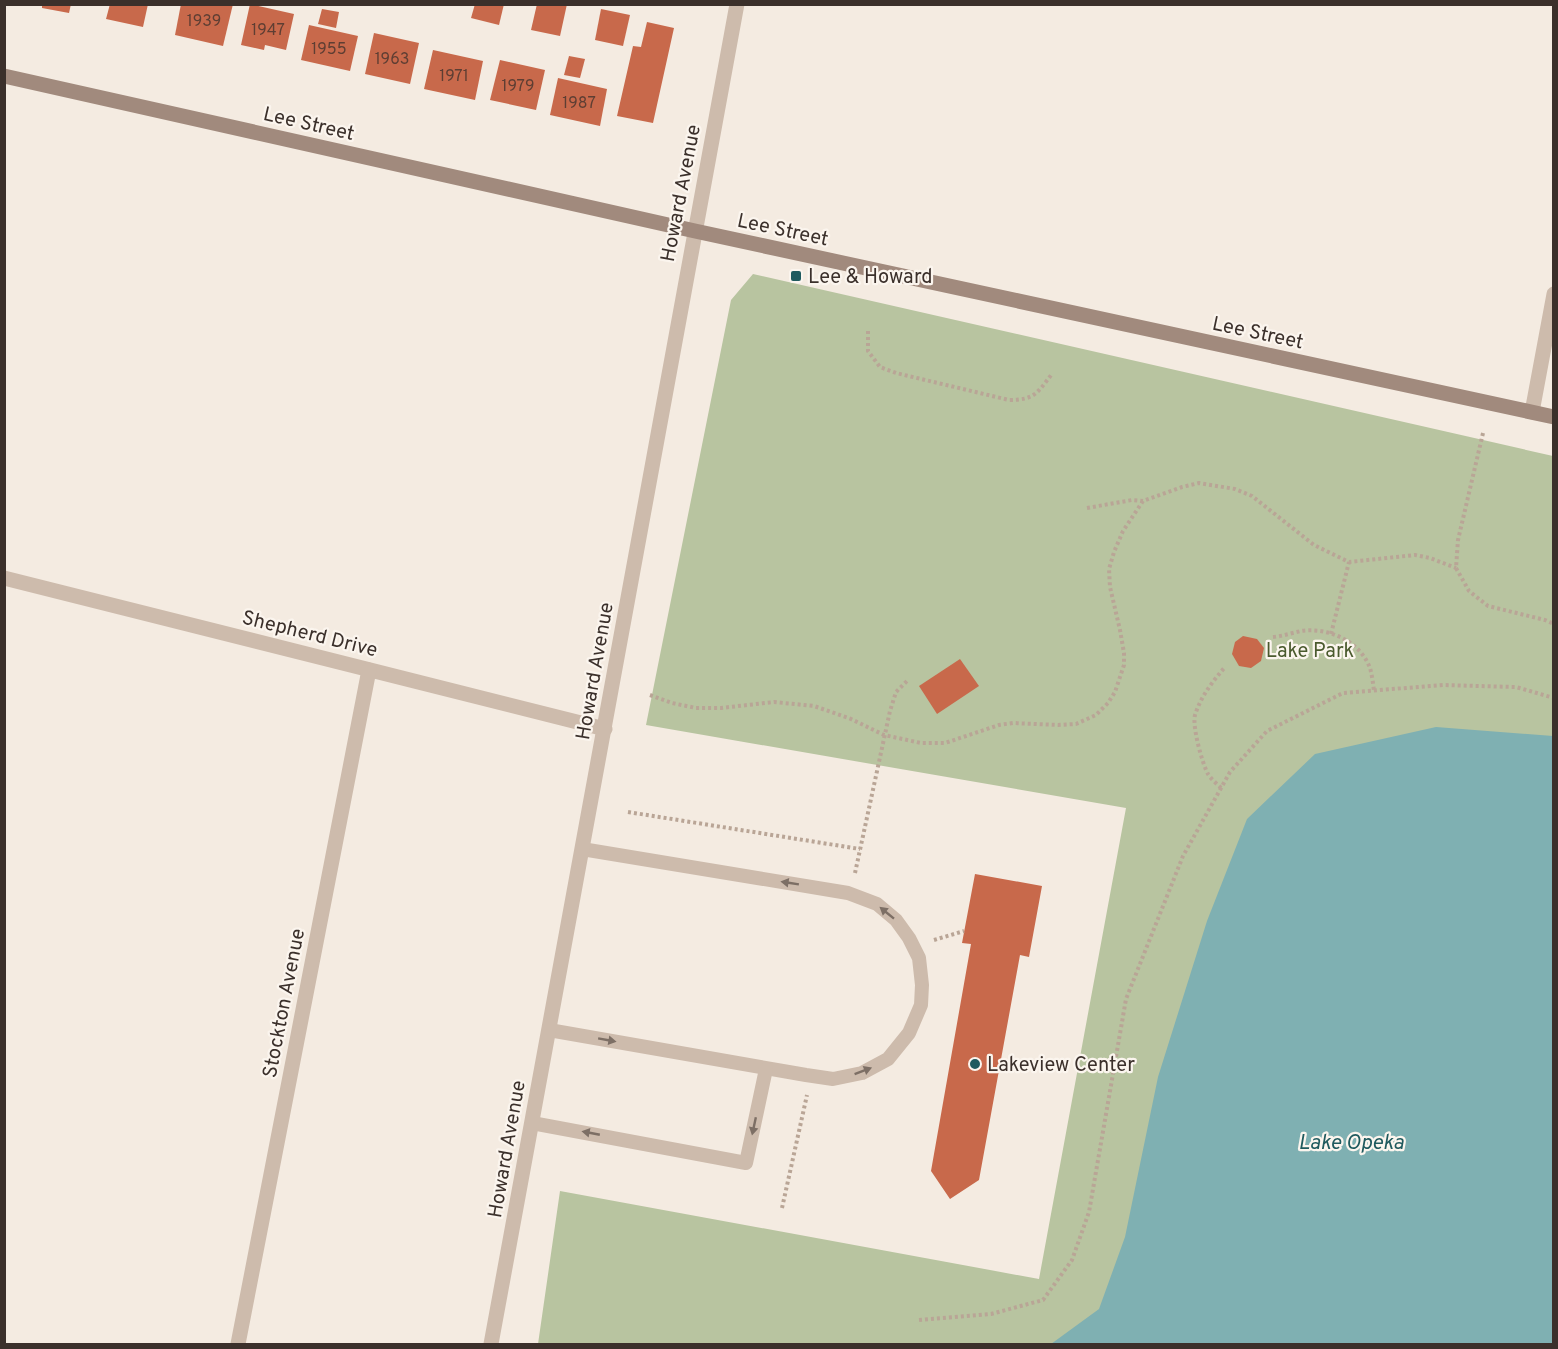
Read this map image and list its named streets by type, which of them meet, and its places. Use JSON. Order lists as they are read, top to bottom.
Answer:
{
  "streets": {
    "main road": ["Lee Street"],
    "street": ["Howard Avenue", "Shepherd Drive", "Stockton Avenue"]
  },
  "crossings": [
    ["Lee Street", "Howard Avenue"],
    ["Howard Avenue", "Shepherd Drive"],
    ["Shepherd Drive", "Stockton Avenue"]
  ],
  "water": ["Lake Opeka"],
  "parks": ["Lake Park"],
  "places": {
    "transit": ["Lee & Howard"],
    "other": ["Lakeview Center"]
  },
  "house_numbers": [
    "1939",
    "1947",
    "1955",
    "1963",
    "1971",
    "1979",
    "1987"
  ]
}
